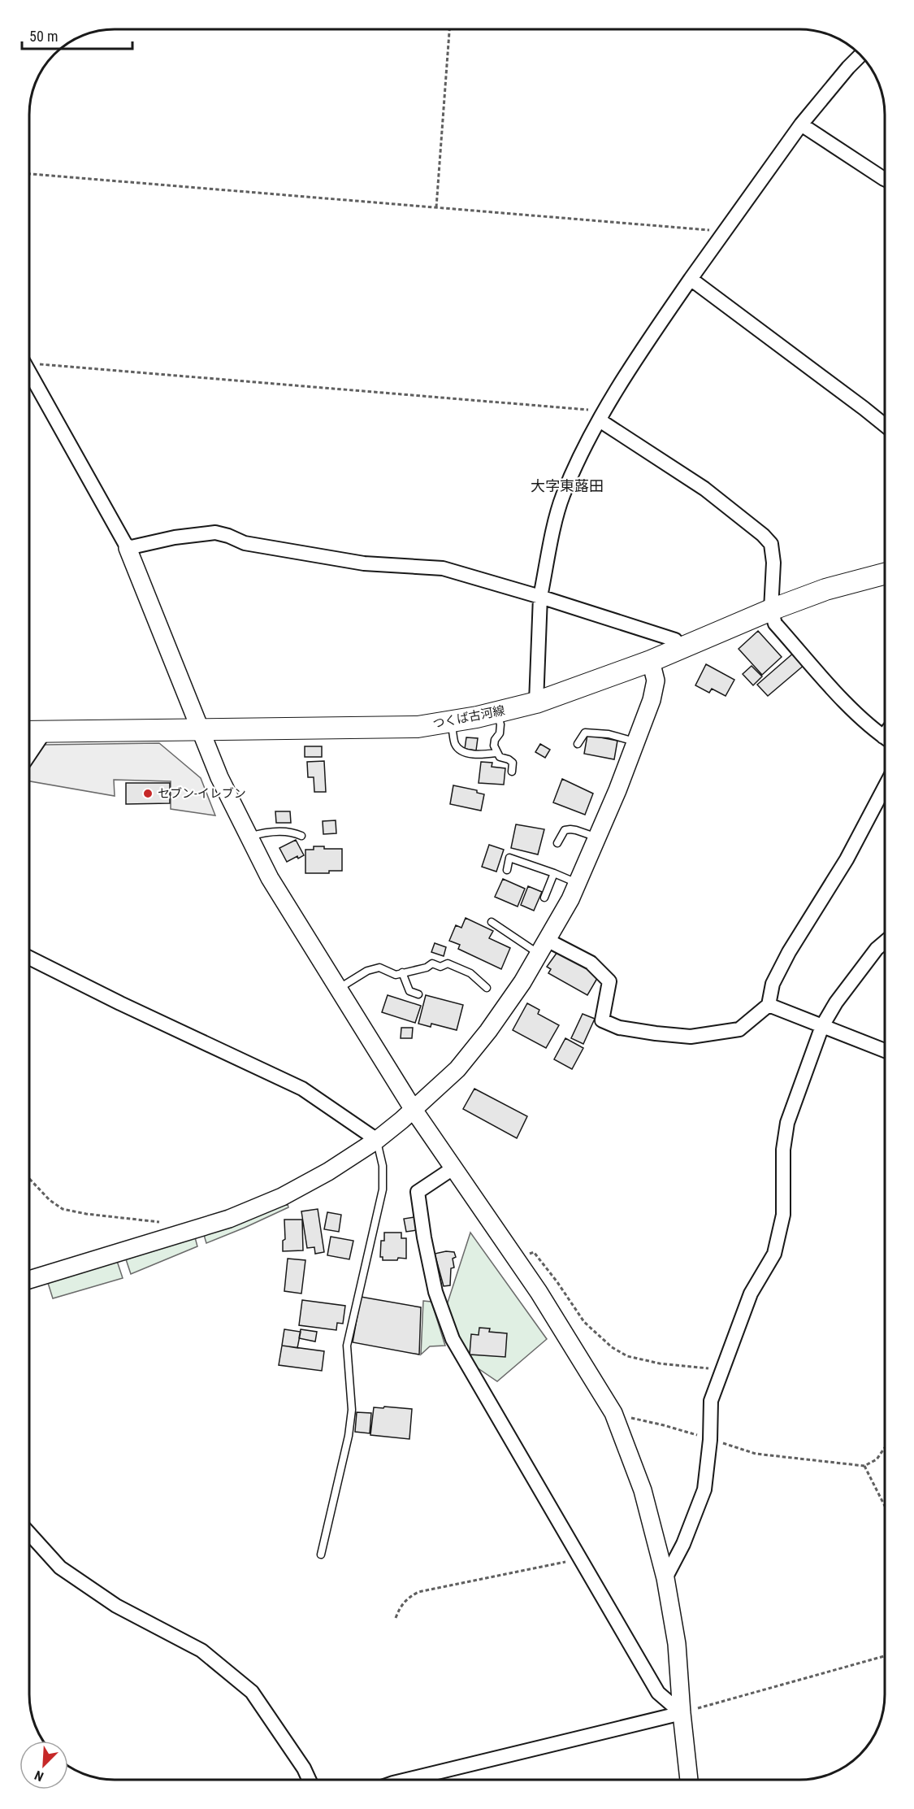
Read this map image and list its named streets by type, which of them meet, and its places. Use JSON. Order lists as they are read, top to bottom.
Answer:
{
  "streets": {
    "main road": ["つくば古河線"]
  },
  "districts": ["大字東蕗田"],
  "places": ["セブン-イレブン"],
  "scale_bar": "50 m",
  "north": "bottom left"
}
